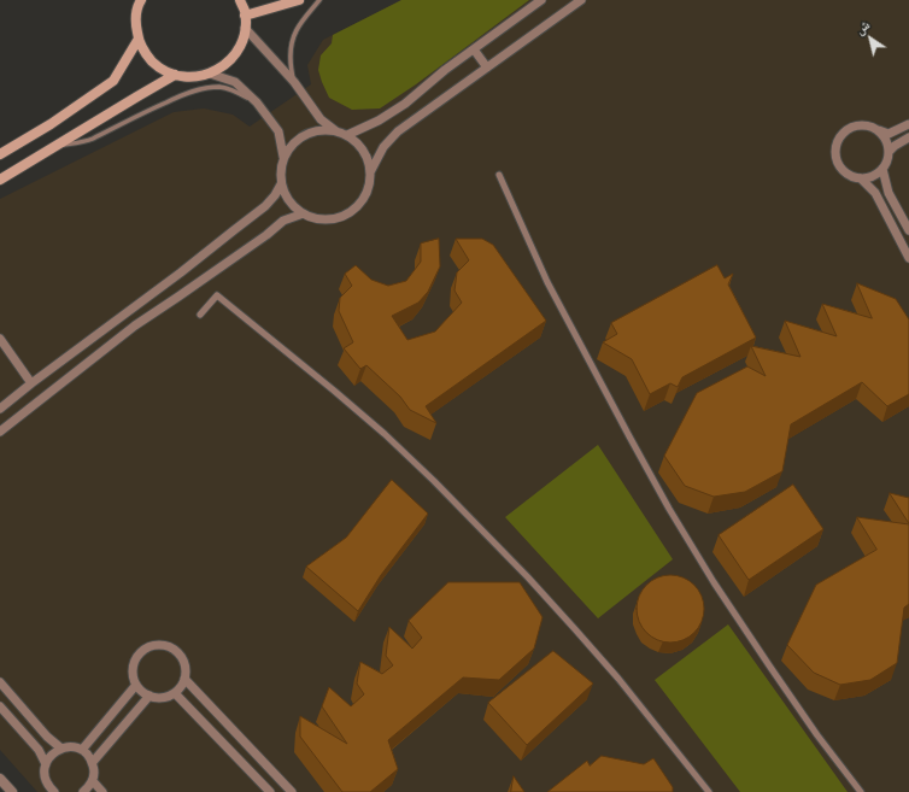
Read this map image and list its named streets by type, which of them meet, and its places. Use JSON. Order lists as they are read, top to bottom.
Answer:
{
  "north": "top left"
}
